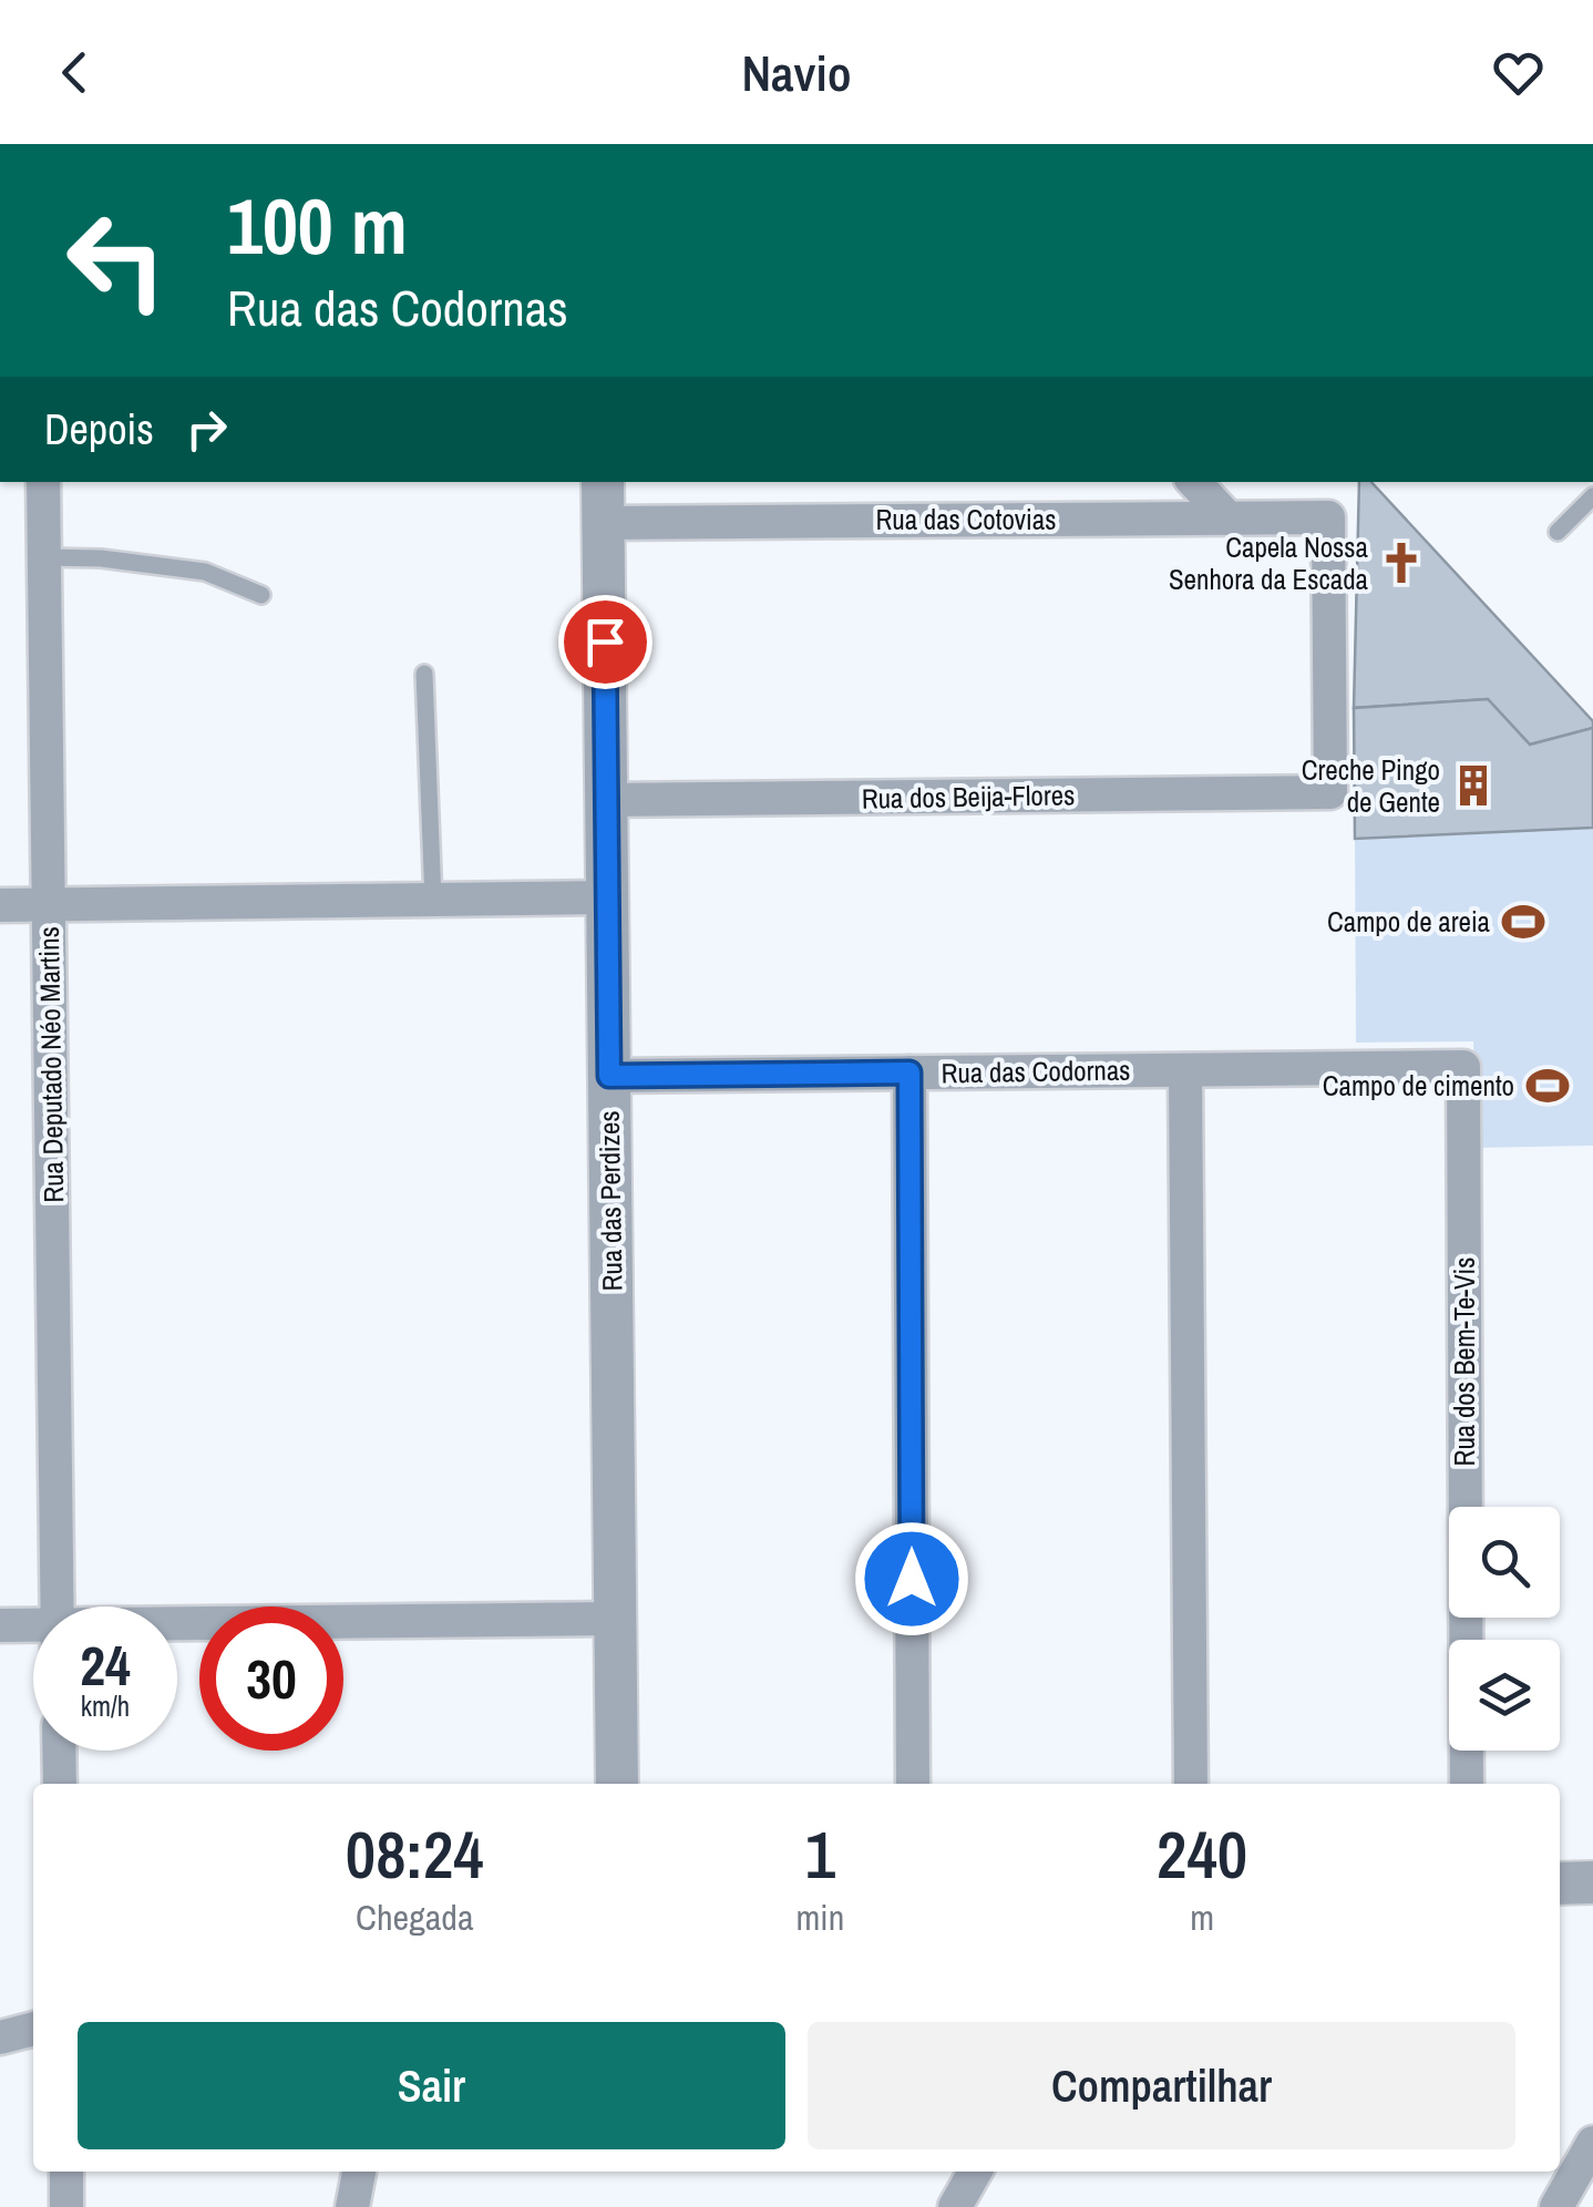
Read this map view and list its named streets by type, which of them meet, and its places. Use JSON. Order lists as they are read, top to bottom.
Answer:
{
  "streets": {
    "street": [
      "Rua das Cotovias",
      "Rua dos Beija-Flores",
      "Rua Deputado Néo Martins",
      "Rua das Codornas",
      "Rua das Perdizes",
      "Rua dos Bem-Te-Vis"
    ]
  },
  "crossings": [
    ["Rua das Cotovias", "Rua dos Beija-Flores"],
    ["Rua das Cotovias", "Rua das Perdizes"],
    ["Rua dos Beija-Flores", "Rua das Perdizes"],
    ["Rua das Codornas", "Rua das Perdizes"],
    ["Rua das Codornas", "Rua dos Bem-Te-Vis"]
  ],
  "places": {
    "church": ["Capela Nossa Senhora da Escada"],
    "building": ["Creche Pingo de Gente"],
    "sports": ["Campo de areia", "Campo de cimento"]
  },
  "page": {
    "header": "Navio",
    "turn": ["100 m", "Rua das Codornas"],
    "then": "Depois",
    "speed": "24 km/h",
    "limit": "30",
    "eta": [
      "08:24",
      "Chegada",
      "1",
      "min",
      "240",
      "m"
    ],
    "buttons": ["Sair", "Compartilhar"]
  }
}
